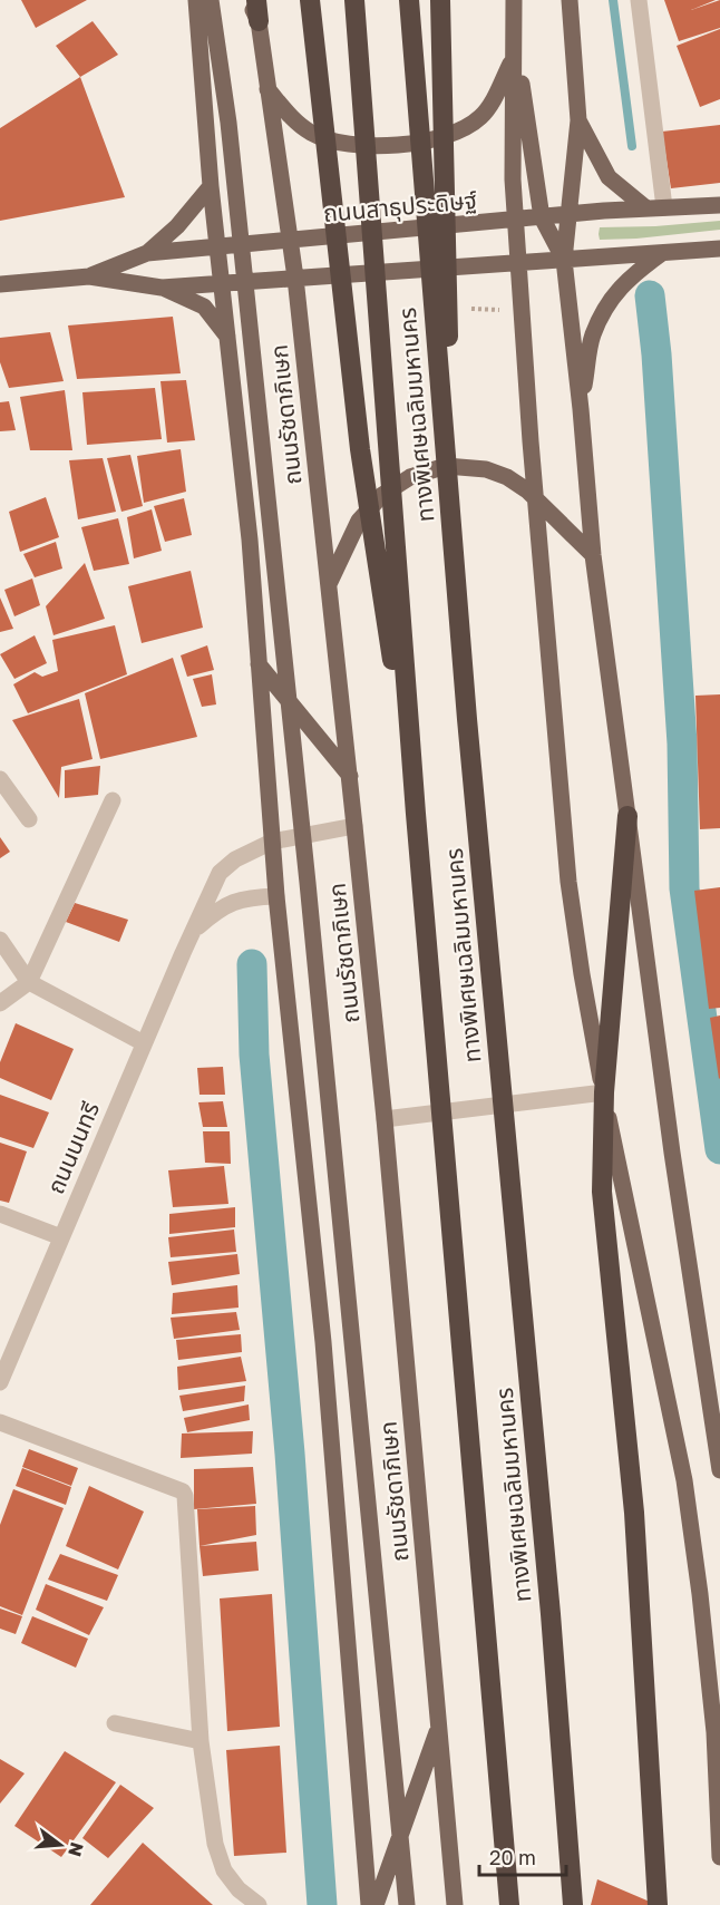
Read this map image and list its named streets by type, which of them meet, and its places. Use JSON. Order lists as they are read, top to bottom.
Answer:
{
  "streets": {
    "highway": ["ทางพิเศษเฉลิมมหานคร"],
    "main road": ["ถนนสาธุประดิษฐ์", "ถนนรัชดาภิเษก"],
    "street": ["ถนนนนทรี"]
  },
  "crossings": [
    ["ถนนสาธุประดิษฐ์", "ถนนรัชดาภิเษก"],
    ["ถนนรัชดาภิเษก", "ถนนนนทรี"]
  ],
  "scale_bar": "20 m",
  "north": "right"
}
